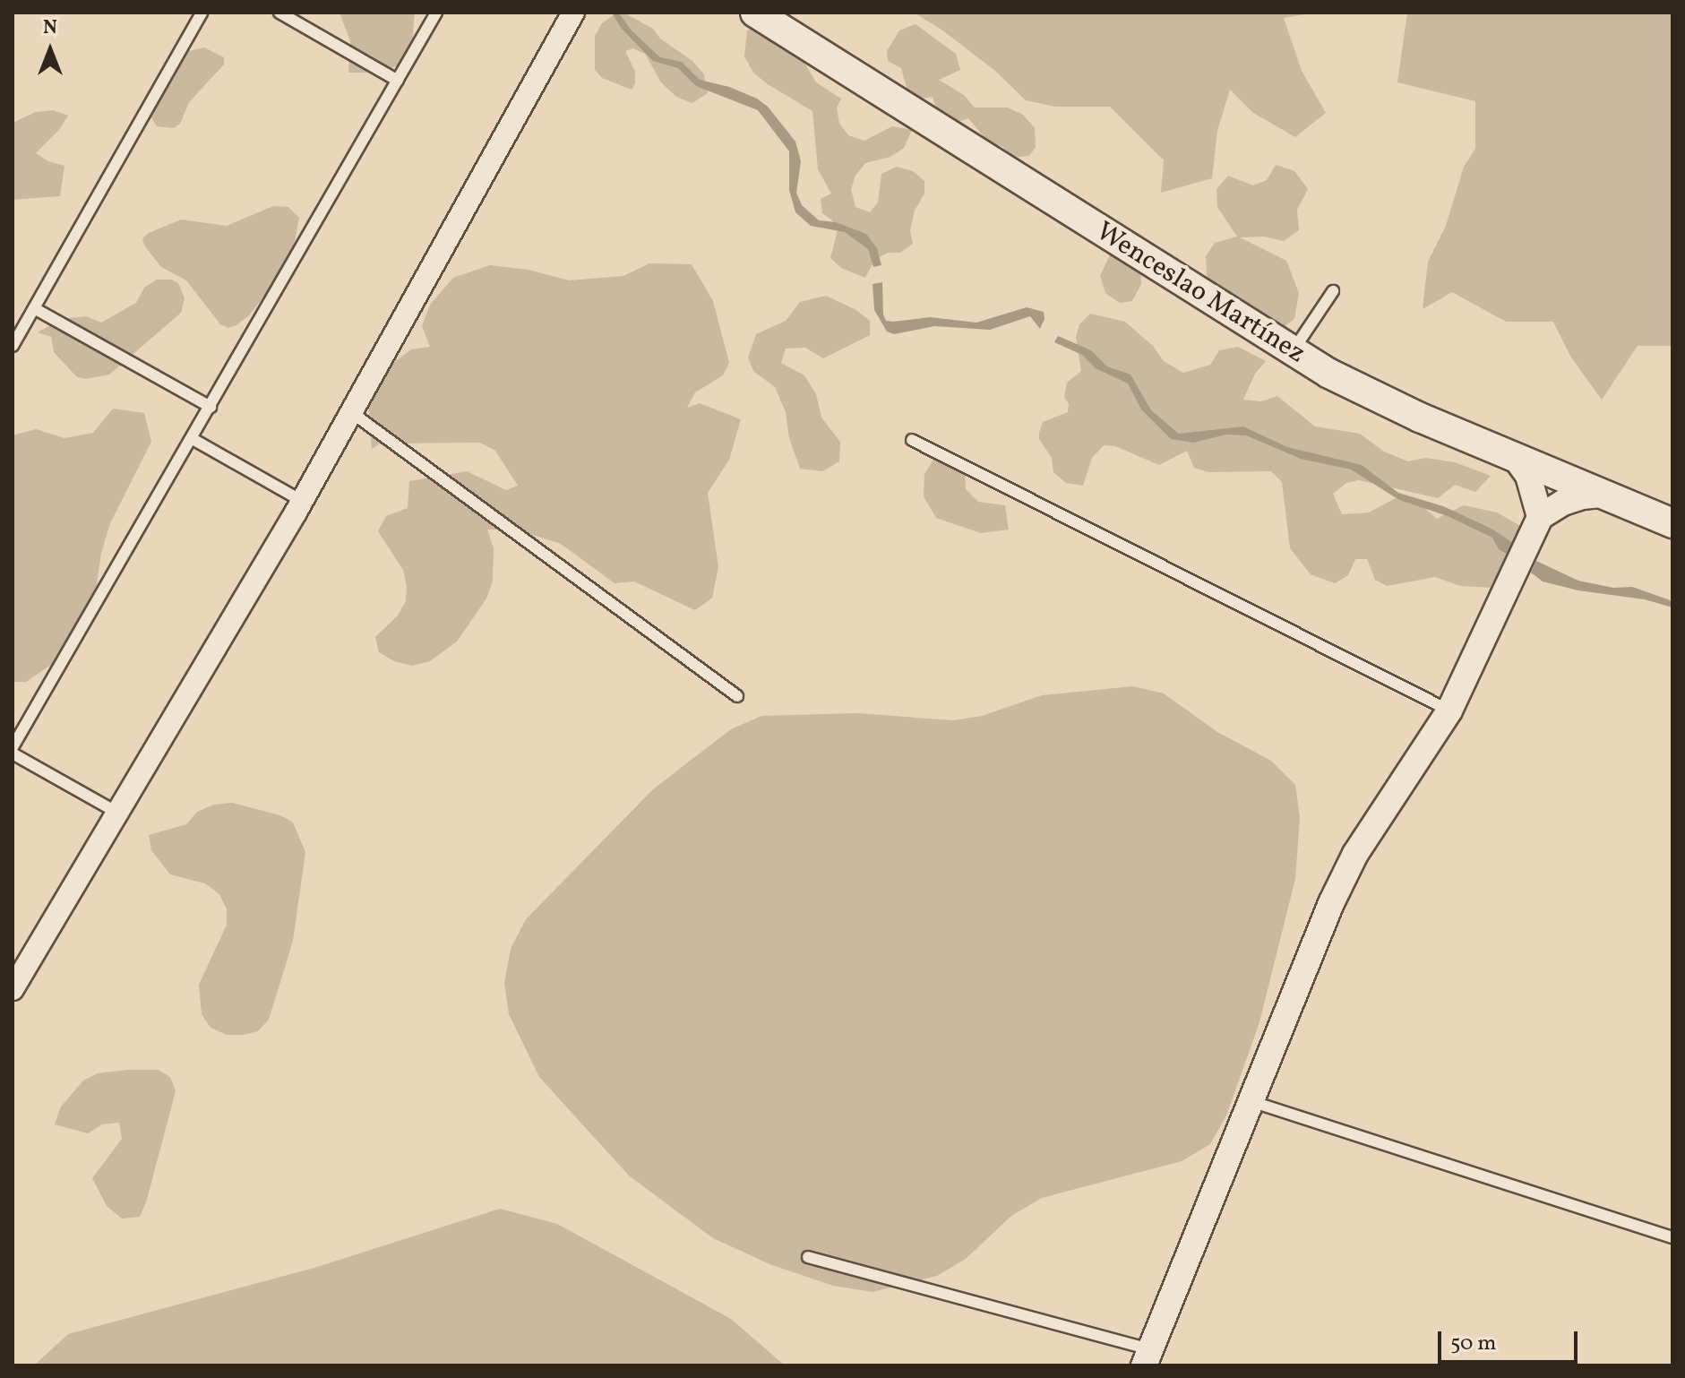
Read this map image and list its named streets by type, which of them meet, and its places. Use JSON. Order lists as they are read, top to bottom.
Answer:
{
  "streets": {
    "main road": ["Wenceslao Martínez"]
  },
  "scale_bar": "50 m",
  "north": "top"
}
